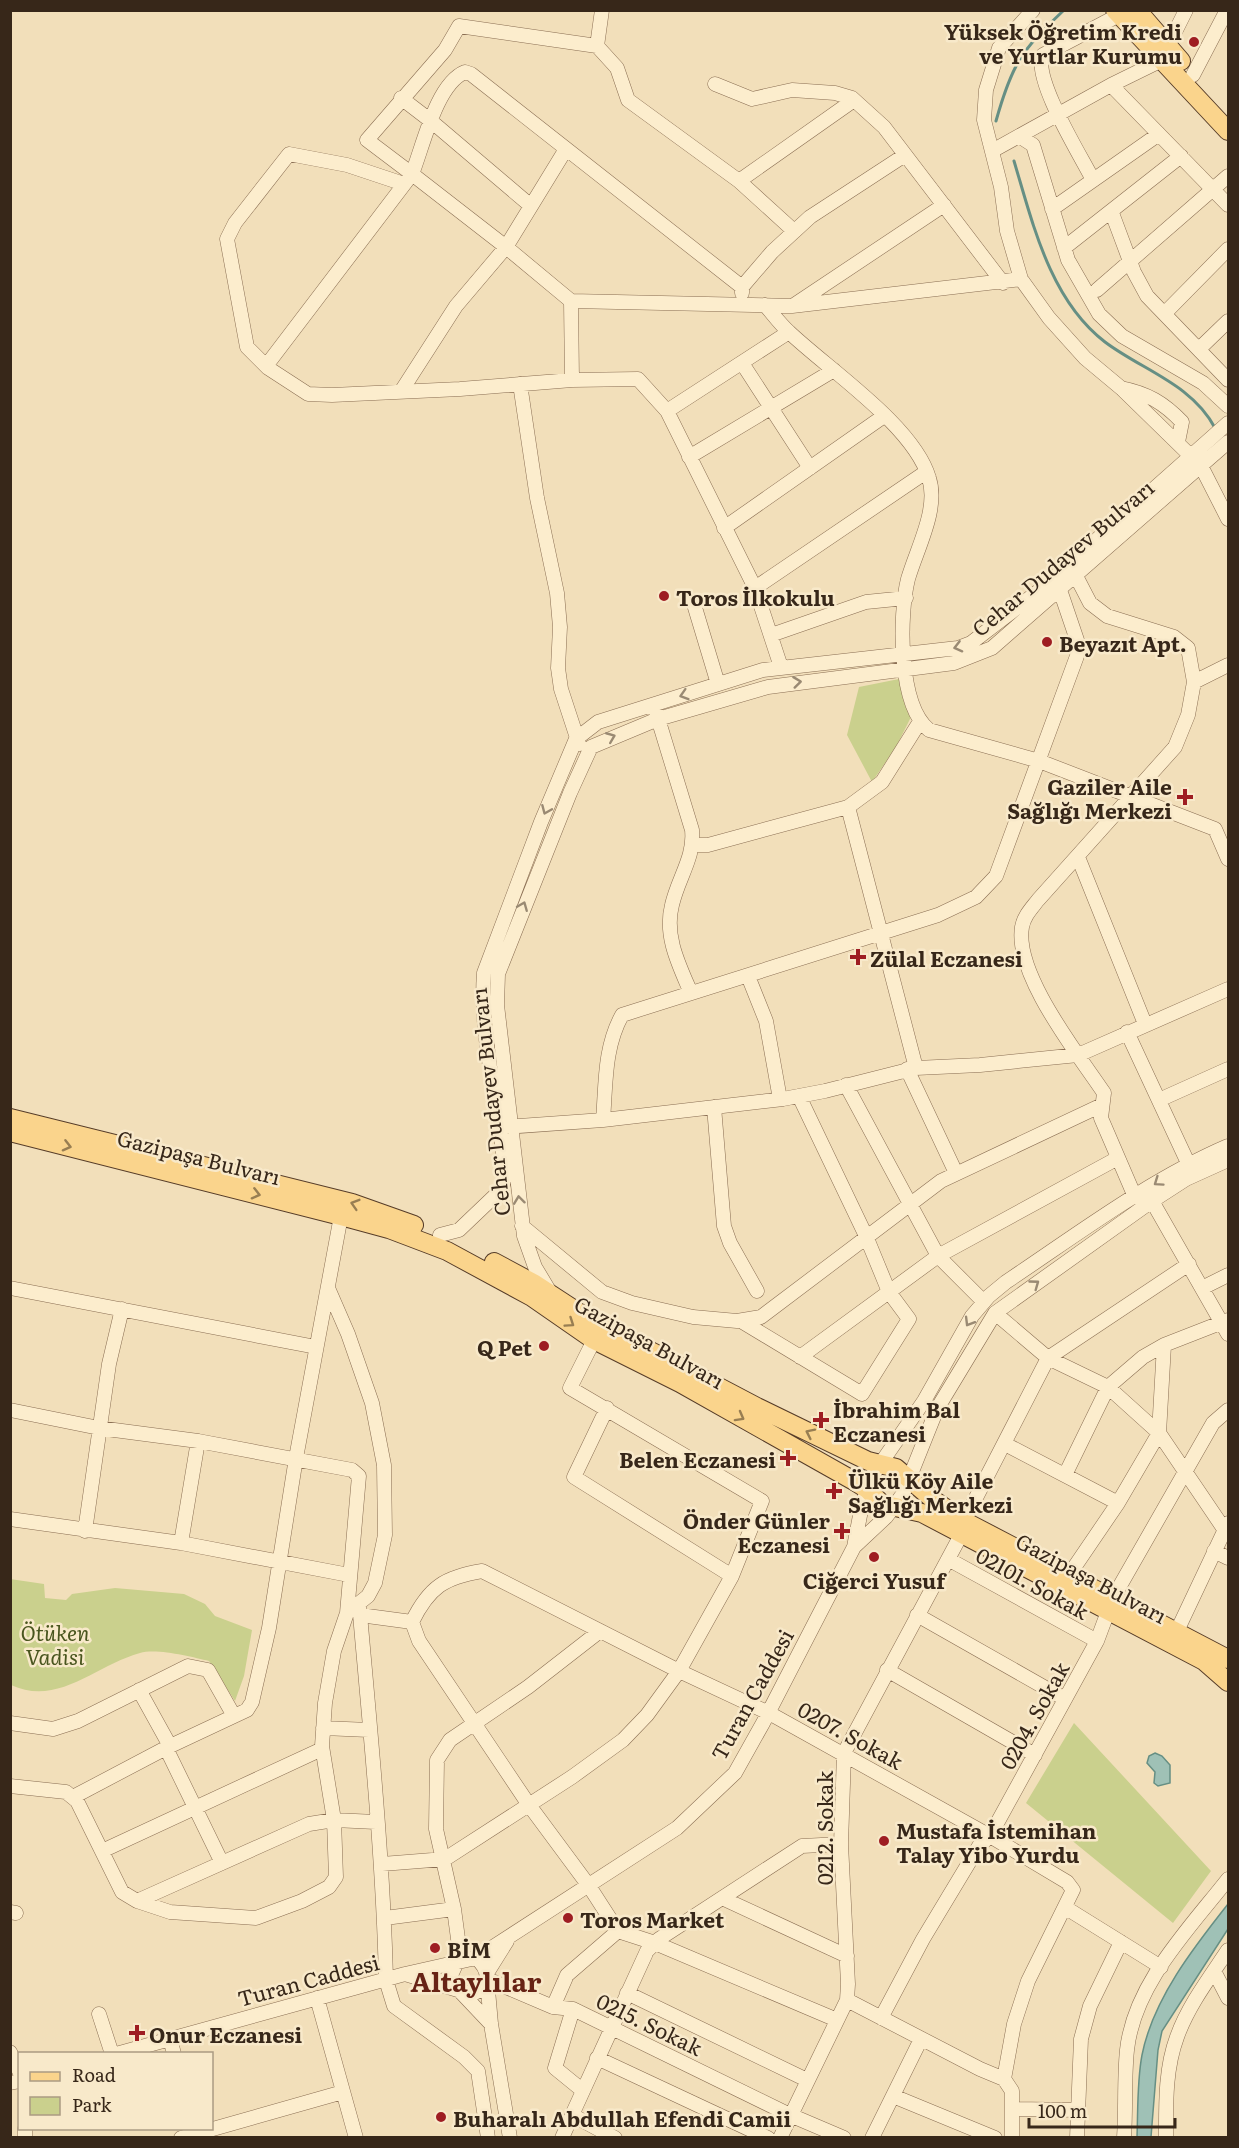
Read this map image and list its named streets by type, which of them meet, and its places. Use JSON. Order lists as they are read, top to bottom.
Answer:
{
  "streets": {
    "main road": ["Gazipaşa Bulvarı"],
    "street": [
      "Cehar Dudayev Bulvarı",
      "02101. Sokak",
      "Turan Caddesi",
      "0204. Sokak",
      "0207. Sokak",
      "0212. Sokak",
      "0215. Sokak"
    ]
  },
  "crossings": [
    ["Cehar Dudayev Bulvarı", "Gazipaşa Bulvarı"],
    ["Gazipaşa Bulvarı", "0204. Sokak"],
    ["Gazipaşa Bulvarı", "0212. Sokak"],
    ["02101. Sokak", "0204. Sokak"],
    ["02101. Sokak", "0212. Sokak"],
    ["Turan Caddesi", "0207. Sokak"],
    ["Turan Caddesi", "0215. Sokak"],
    ["0204. Sokak", "0207. Sokak"],
    ["0207. Sokak", "0212. Sokak"],
    ["0212. Sokak", "0215. Sokak"]
  ],
  "districts": ["Altaylılar"],
  "parks": ["Ötüken Vadisi"],
  "places": {
    "other": [
      "Yüksek Öğretim Kredi ve Yurtlar Kurumu",
      "Toros İlkokulu",
      "Beyazıt Apt.",
      "Q Pet",
      "Ciğerci Yusuf",
      "Mustafa İstemihan Talay Yibo Yurdu",
      "Toros Market",
      "BİM",
      "Buharalı Abdullah Efendi Camii"
    ],
    "health": [
      "Gaziler Aile Sağlığı Merkezi",
      "Zülal Eczanesi",
      "İbrahim Bal Eczanesi",
      "Belen Eczanesi",
      "Ülkü Köy Aile Sağlığı Merkezi",
      "Önder Günler Eczanesi",
      "Onur Eczanesi"
    ]
  },
  "legend": ["Road", "Park"],
  "scale_bar": "100 m"
}
